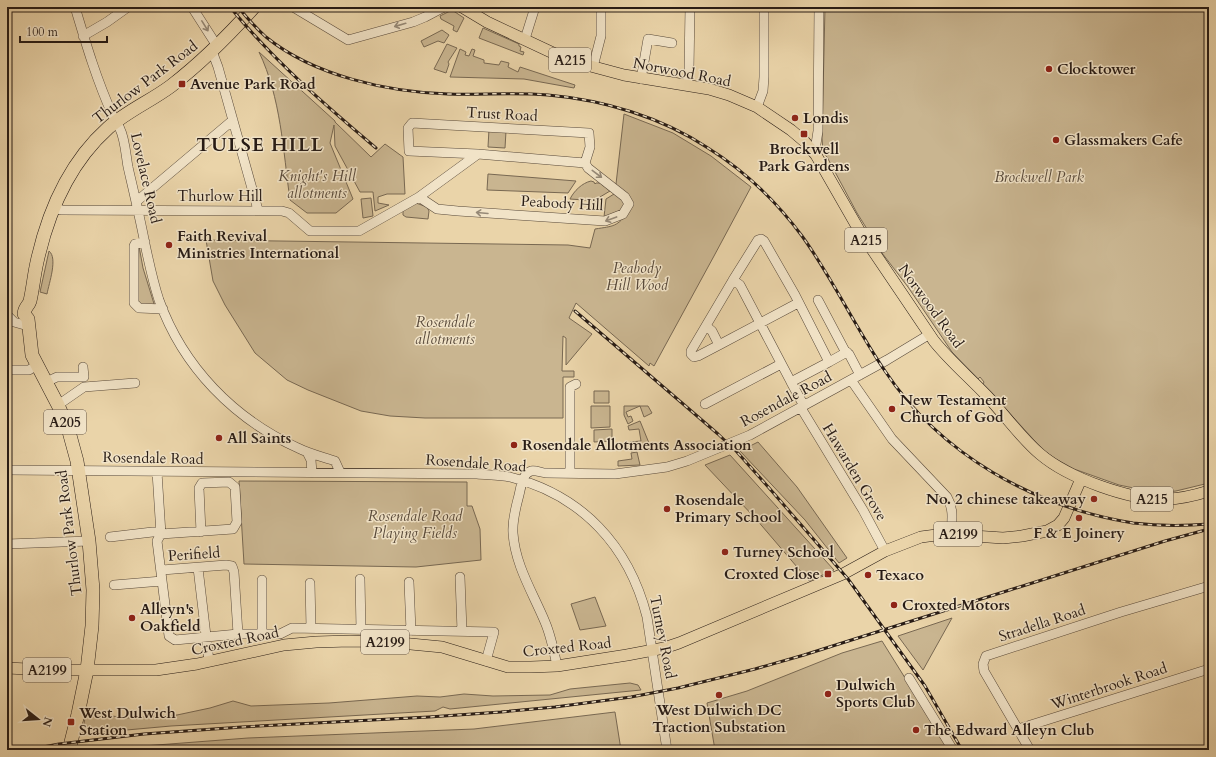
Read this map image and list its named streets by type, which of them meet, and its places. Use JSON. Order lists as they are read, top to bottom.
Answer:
{
  "streets": {
    "highway": ["Thurlow Park Road", "A205"],
    "main road": [
      "A215",
      "Norwood Road",
      "A2199",
      "Croxted Road"
    ],
    "street": [
      "Trust Road",
      "Lovelace Road",
      "Thurlow Hill",
      "Peabody Hill",
      "Rosendale Road",
      "Hawarden Grove",
      "Perifield",
      "Stradella Road",
      "Turney Road",
      "Winterbrook Road"
    ]
  },
  "crossings": [
    ["Norwood Road", "Rosendale Road"],
    ["Norwood Road", "Croxted Road"],
    ["Thurlow Park Road", "Lovelace Road"],
    ["Thurlow Park Road", "Thurlow Hill"],
    ["Thurlow Park Road", "Rosendale Road"],
    ["Thurlow Park Road", "Croxted Road"],
    ["Trust Road", "Peabody Hill"],
    ["Lovelace Road", "Thurlow Hill"],
    ["Lovelace Road", "Rosendale Road"],
    ["Thurlow Hill", "Peabody Hill"],
    ["Rosendale Road", "Hawarden Grove"],
    ["Rosendale Road", "Turney Road"],
    ["Hawarden Grove", "Croxted Road"],
    ["Stradella Road", "Winterbrook Road"],
    ["Turney Road", "Croxted Road"]
  ],
  "districts": ["TULSE HILL"],
  "parks": [
    "Knight's Hill allotments",
    "Brockwell Park",
    "Peabody Hill Wood",
    "Rosendale allotments",
    "Rosendale Road Playing Fields"
  ],
  "places": {
    "other": [
      "Clocktower",
      "Londis",
      "Glassmakers Cafe",
      "Faith Revival Ministries International",
      "New Testament Church of God",
      "All Saints",
      "Rosendale Allotments Association",
      "No. 2 chinese takeaway",
      "Rosendale Primary School",
      "F & E Joinery",
      "Turney School",
      "Texaco",
      "Croxted Motors",
      "Alleyn's Oakfield",
      "Dulwich Sports Club",
      "West Dulwich DC Traction Substation",
      "The Edward Alleyn Club"
    ],
    "transit": [
      "Avenue Park Road",
      "Brockwell Park Gardens",
      "Croxted Close",
      "West Dulwich Station"
    ]
  },
  "scale_bar": "100 m",
  "north": "right"
}
